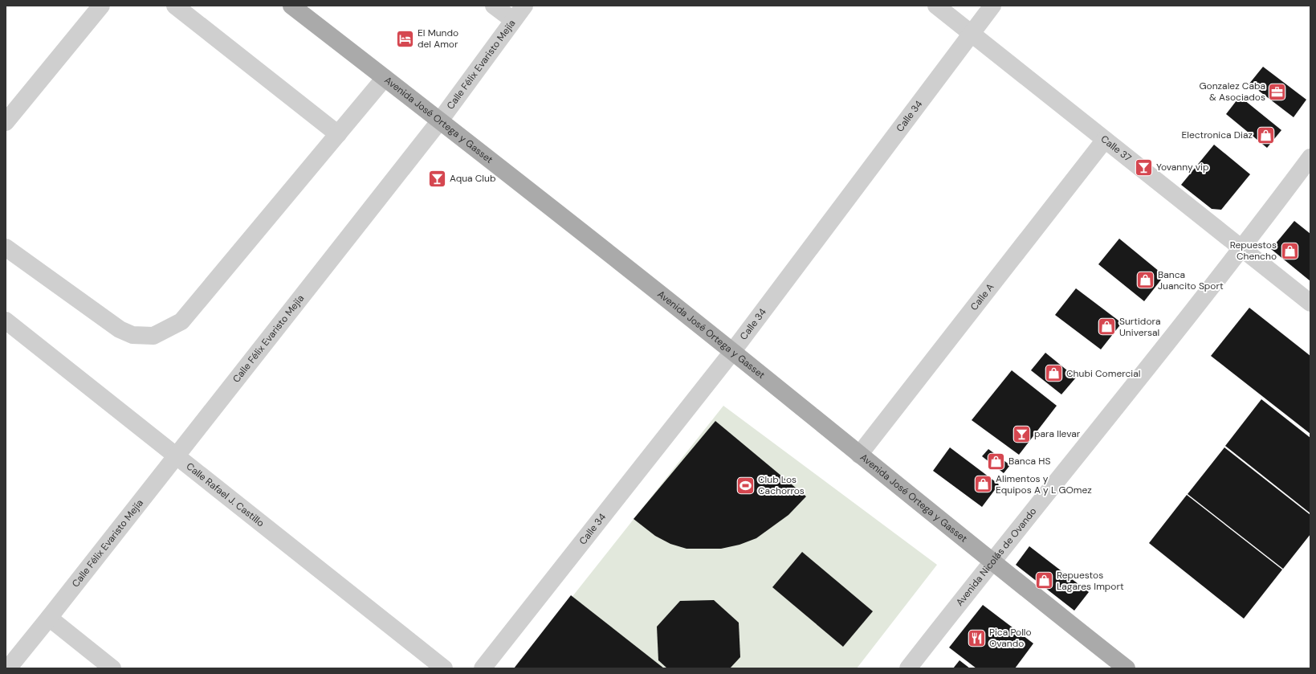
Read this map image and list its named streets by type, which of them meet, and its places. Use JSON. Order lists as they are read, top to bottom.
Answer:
{
  "streets": {
    "main road": ["Avenida José Ortega y Gasset"],
    "street": [
      "Calle Félix Evaristo Mejía",
      "Calle 34",
      "Calle 37",
      "Calle A",
      "Calle Rafael J. Castillo",
      "Avenida Nicolás de Ovando"
    ]
  },
  "crossings": [
    ["Calle Félix Evaristo Mejía", "Avenida José Ortega y Gasset"],
    ["Calle Félix Evaristo Mejía", "Calle Rafael J. Castillo"],
    ["Calle 34", "Avenida José Ortega y Gasset"],
    ["Calle 34", "Calle 37"],
    ["Avenida José Ortega y Gasset", "Calle A"],
    ["Avenida José Ortega y Gasset", "Avenida Nicolás de Ovando"],
    ["Calle 37", "Calle A"],
    ["Calle 37", "Avenida Nicolás de Ovando"]
  ],
  "places": {
    "hotel": ["El Mundo del Amor"],
    "office": ["Gonzalez Caba & Asociados"],
    "shop": [
      "Electronica Diaz",
      "Repuestos Chencho",
      "Banca Juancito Sport",
      "Surtidora Universal",
      "Chubi Comercial",
      "Banca HS",
      "Alimentos y Equipos A y L GOmez",
      "Repuestos Lagares Import"
    ],
    "bar": ["Yovanny vip", "Aqua Club", "para llevar"],
    "sports": ["Club Los Cachorros"],
    "restaurant": ["Pica Pollo Ovando"]
  }
}
